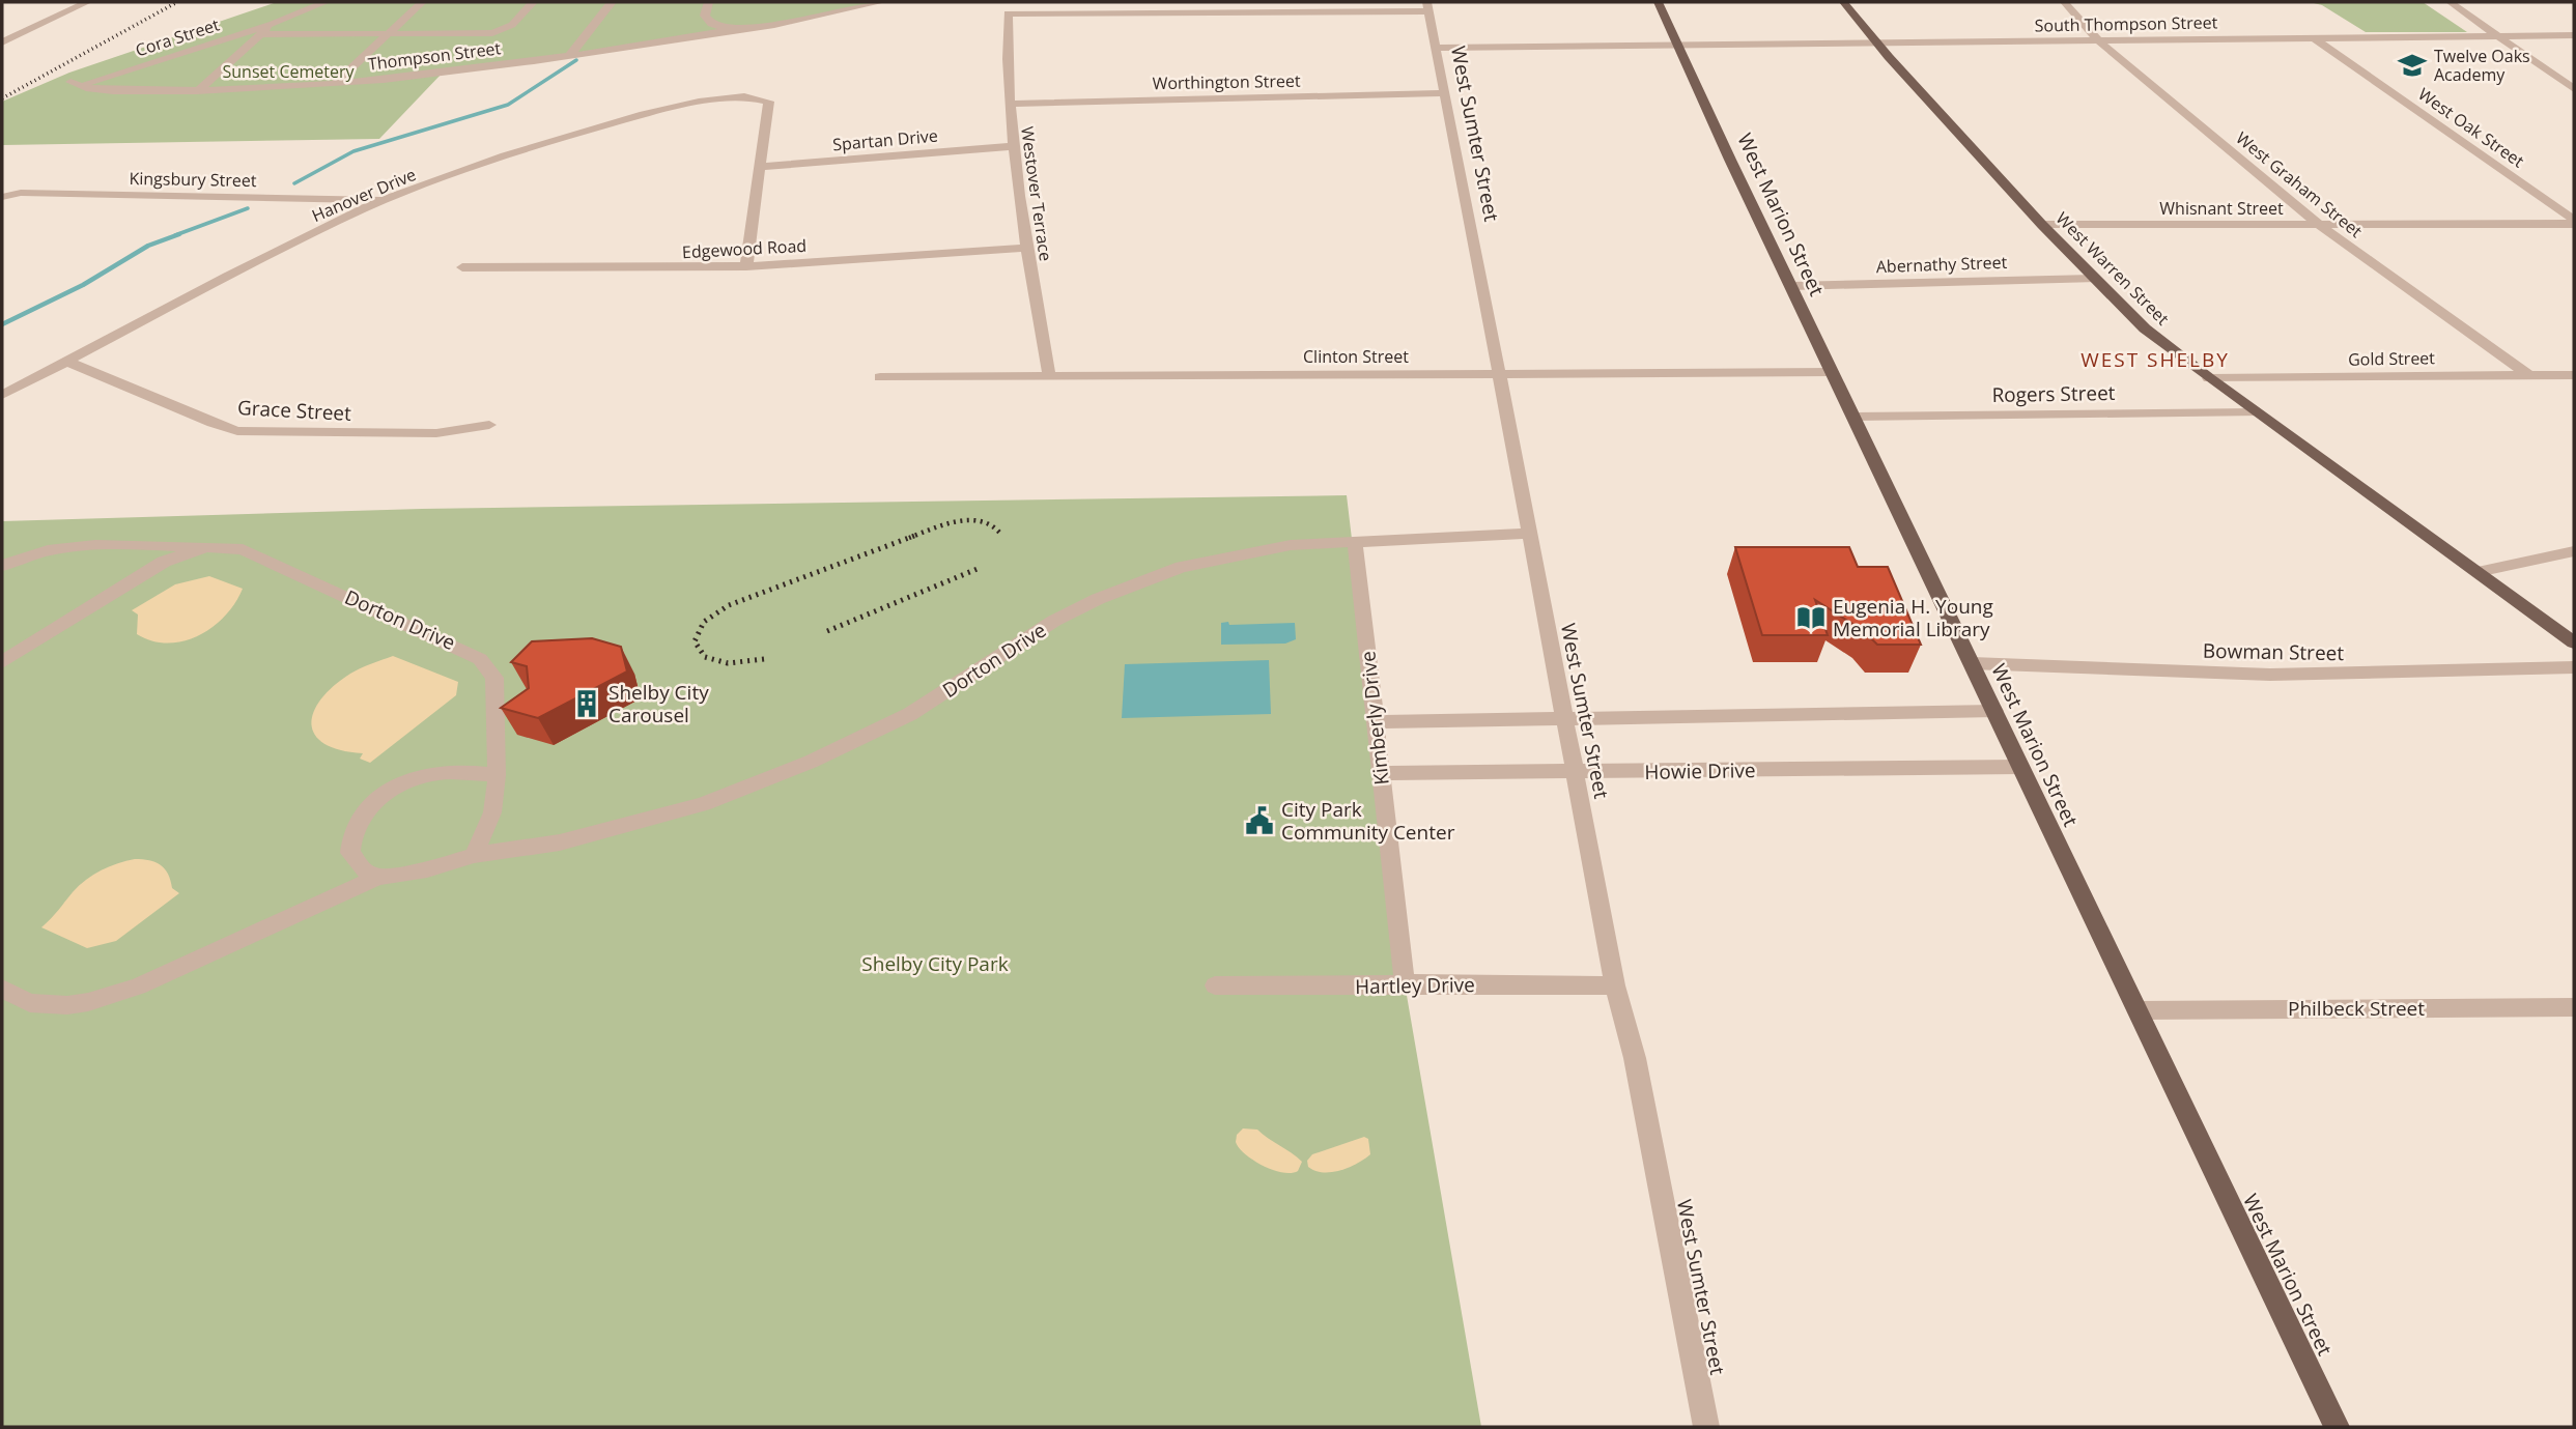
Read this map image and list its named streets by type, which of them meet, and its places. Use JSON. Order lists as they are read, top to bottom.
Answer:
{
  "streets": {
    "main road": ["West Marion Street", "West Warren Street"],
    "street": [
      "South Thompson Street",
      "Cora Street",
      "Thompson Street",
      "Worthington Street",
      "West Oak Street",
      "West Sumter Street",
      "Spartan Drive",
      "Kingsbury Street",
      "West Graham Street",
      "Westover Terrace",
      "Hanover Drive",
      "Whisnant Street",
      "Edgewood Road",
      "Abernathy Street",
      "Clinton Street",
      "Gold Street",
      "Rogers Street",
      "Grace Street",
      "Dorton Drive",
      "Bowman Street",
      "Kimberly Drive",
      "Howie Drive",
      "Hartley Drive",
      "Philbeck Street"
    ]
  },
  "crossings": [
    ["South Thompson Street", "West Oak Street"],
    ["South Thompson Street", "West Sumter Street"],
    ["South Thompson Street", "West Graham Street"],
    ["South Thompson Street", "West Marion Street"],
    ["South Thompson Street", "West Warren Street"],
    ["Cora Street", "Thompson Street"],
    ["Worthington Street", "West Sumter Street"],
    ["Worthington Street", "Westover Terrace"],
    ["West Oak Street", "Whisnant Street"],
    ["West Sumter Street", "Westover Terrace"],
    ["West Sumter Street", "Clinton Street"],
    ["West Sumter Street", "Dorton Drive"],
    ["West Sumter Street", "Howie Drive"],
    ["West Sumter Street", "Hartley Drive"],
    ["Spartan Drive", "Westover Terrace"],
    ["Spartan Drive", "Hanover Drive"],
    ["Kingsbury Street", "Hanover Drive"],
    ["West Graham Street", "Whisnant Street"],
    ["West Graham Street", "Gold Street"],
    ["Westover Terrace", "Edgewood Road"],
    ["Westover Terrace", "Clinton Street"],
    ["Hanover Drive", "Grace Street"],
    ["Whisnant Street", "West Warren Street"],
    ["West Marion Street", "Abernathy Street"],
    ["West Marion Street", "Clinton Street"],
    ["West Marion Street", "Rogers Street"],
    ["West Marion Street", "Bowman Street"],
    ["West Marion Street", "Howie Drive"],
    ["West Marion Street", "Philbeck Street"],
    ["Abernathy Street", "West Warren Street"],
    ["West Warren Street", "Gold Street"],
    ["West Warren Street", "Rogers Street"],
    ["Dorton Drive", "Kimberly Drive"],
    ["Kimberly Drive", "Howie Drive"],
    ["Kimberly Drive", "Hartley Drive"]
  ],
  "districts": ["WEST SHELBY"],
  "parks": ["Sunset Cemetery", "Shelby City Park"],
  "places": {
    "school or university": ["Twelve Oaks Academy"],
    "library": ["Eugenia H. Young Memorial Library"],
    "building": ["Shelby City Carousel"],
    "public building": ["City Park Community Center"]
  }
}
